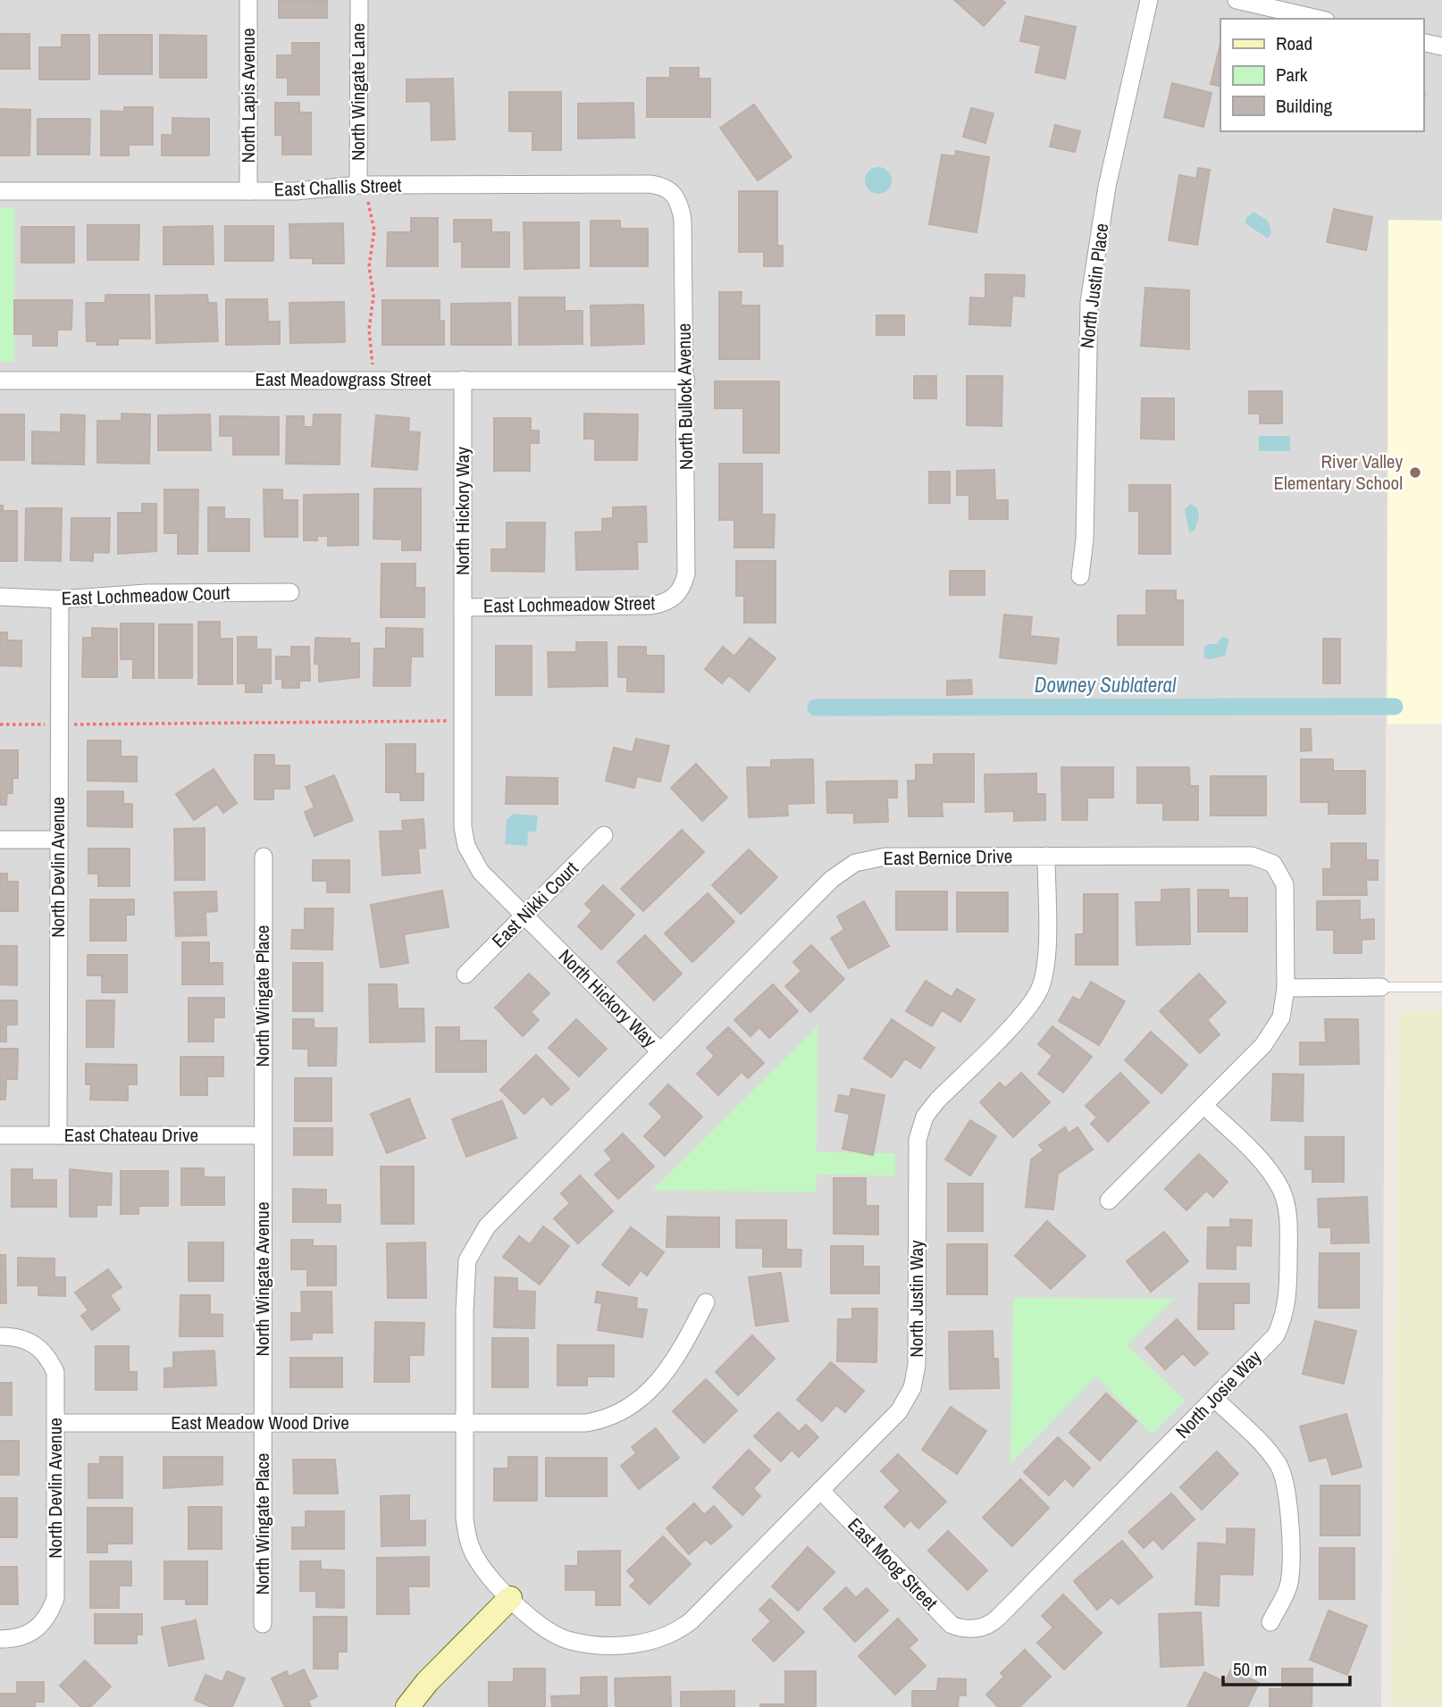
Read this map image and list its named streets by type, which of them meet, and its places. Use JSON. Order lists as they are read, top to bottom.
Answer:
{
  "streets": {
    "street": [
      "North Wingate Lane",
      "North Lapis Avenue",
      "East Challis Street",
      "North Justin Place",
      "East Meadowgrass Street",
      "North Bullock Avenue",
      "North Hickory Way",
      "East Lochmeadow Court",
      "East Lochmeadow Street",
      "East Bernice Drive",
      "North Devlin Avenue",
      "East Nikki Court",
      "North Wingate Place",
      "East Chateau Drive",
      "North Wingate Avenue",
      "North Justin Way",
      "North Josie Way",
      "East Meadow Wood Drive",
      "East Moog Street"
    ]
  },
  "crossings": [
    ["North Wingate Lane", "East Challis Street"],
    ["North Lapis Avenue", "East Challis Street"],
    ["East Challis Street", "North Bullock Avenue"],
    ["East Meadowgrass Street", "North Bullock Avenue"],
    ["East Meadowgrass Street", "North Hickory Way"],
    ["North Bullock Avenue", "East Lochmeadow Street"],
    ["North Hickory Way", "East Lochmeadow Street"],
    ["North Hickory Way", "East Bernice Drive"],
    ["North Hickory Way", "East Nikki Court"],
    ["North Hickory Way", "North Justin Way"],
    ["North Hickory Way", "East Meadow Wood Drive"],
    ["East Lochmeadow Court", "North Devlin Avenue"],
    ["East Bernice Drive", "North Justin Way"],
    ["North Devlin Avenue", "East Chateau Drive"],
    ["North Devlin Avenue", "East Meadow Wood Drive"],
    ["North Wingate Place", "East Chateau Drive"],
    ["North Wingate Place", "North Wingate Avenue"],
    ["North Wingate Place", "East Meadow Wood Drive"],
    ["East Chateau Drive", "North Wingate Avenue"],
    ["North Wingate Avenue", "East Meadow Wood Drive"],
    ["North Justin Way", "East Moog Street"],
    ["North Josie Way", "East Moog Street"]
  ],
  "water": ["Downey Sublateral"],
  "places": ["River Valley Elementary School"],
  "legend": ["Road", "Park", "Building"],
  "scale_bar": "50 m"
}
